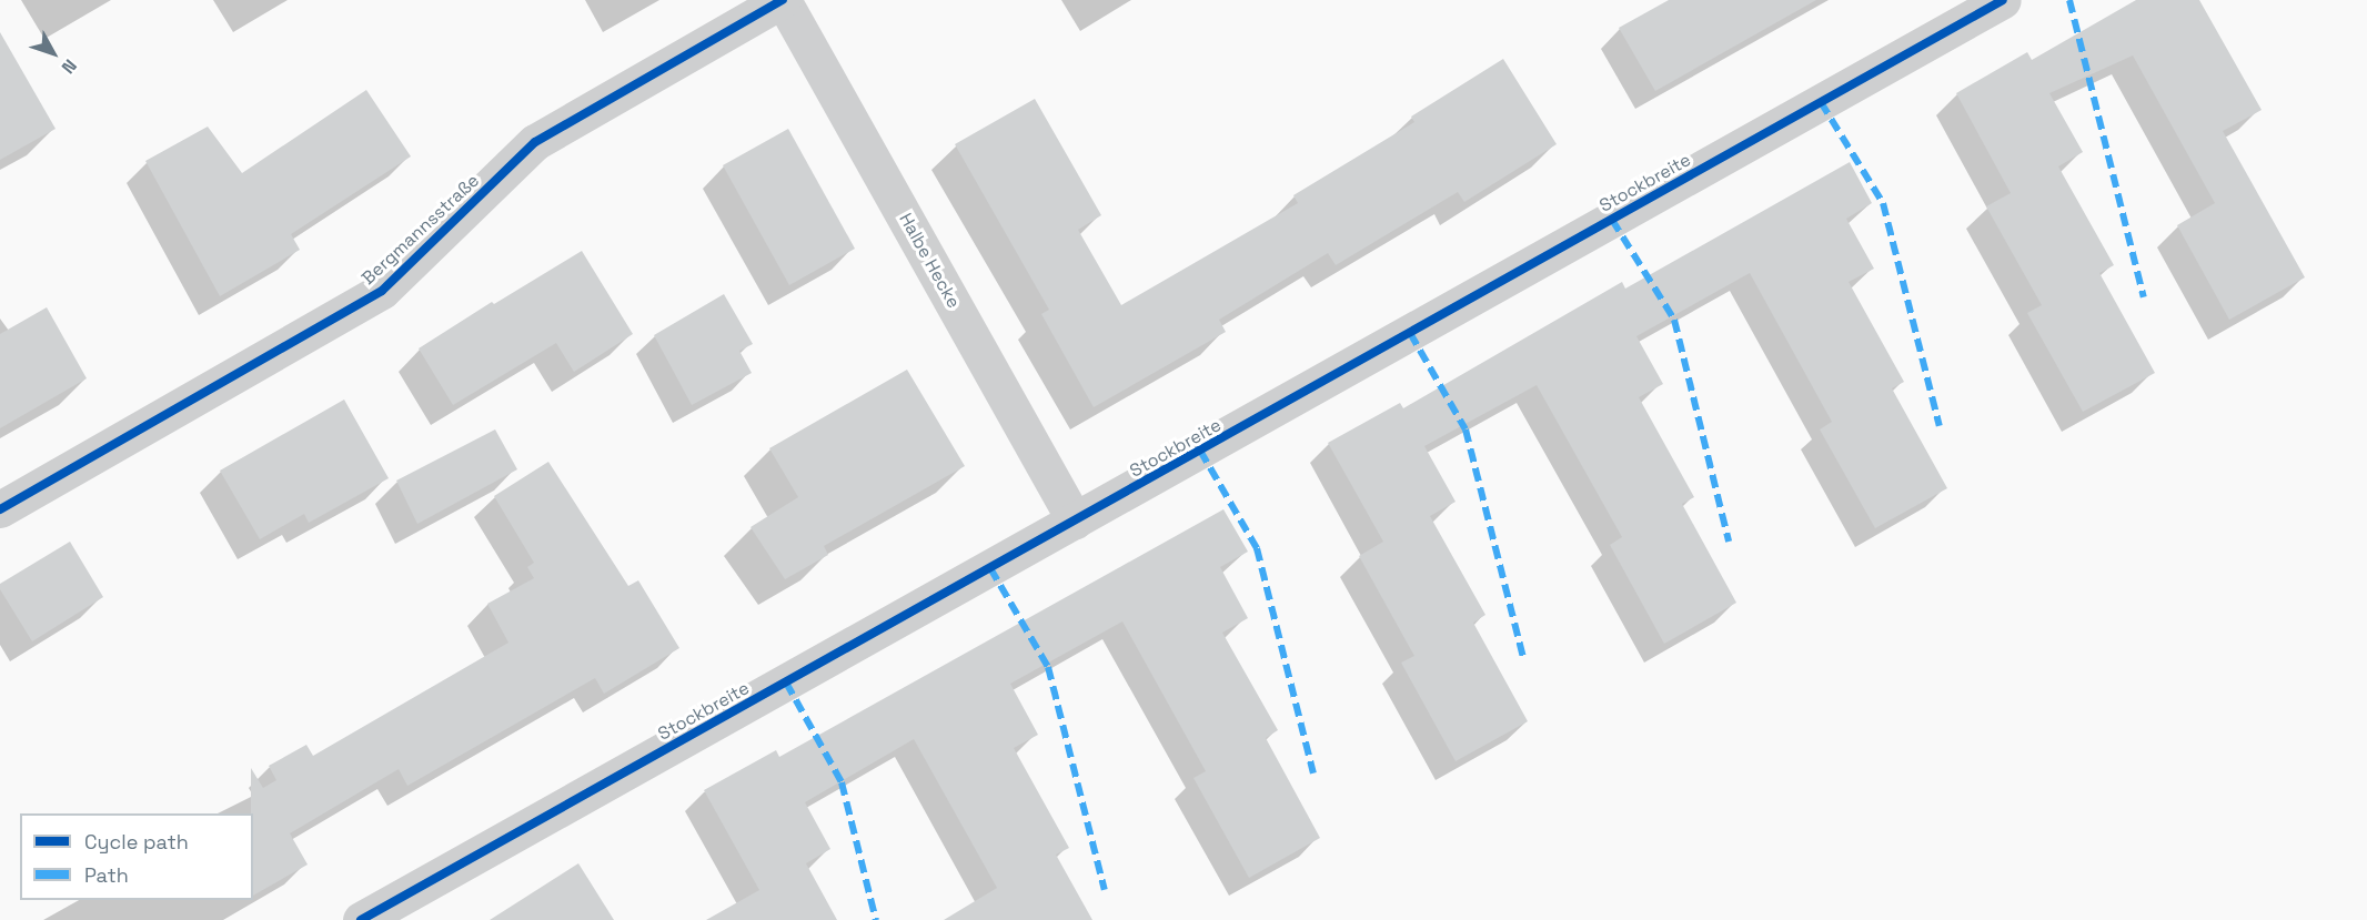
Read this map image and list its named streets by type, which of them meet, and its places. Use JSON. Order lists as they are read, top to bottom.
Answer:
{
  "streets": {
    "street": ["Stockbreite", "Bergmannsstraße", "Halbe Hecke"]
  },
  "crossings": [
    ["Stockbreite", "Halbe Hecke"],
    ["Bergmannsstraße", "Halbe Hecke"]
  ],
  "legend": ["Cycle path", "Path"],
  "north": "bottom right"
}
